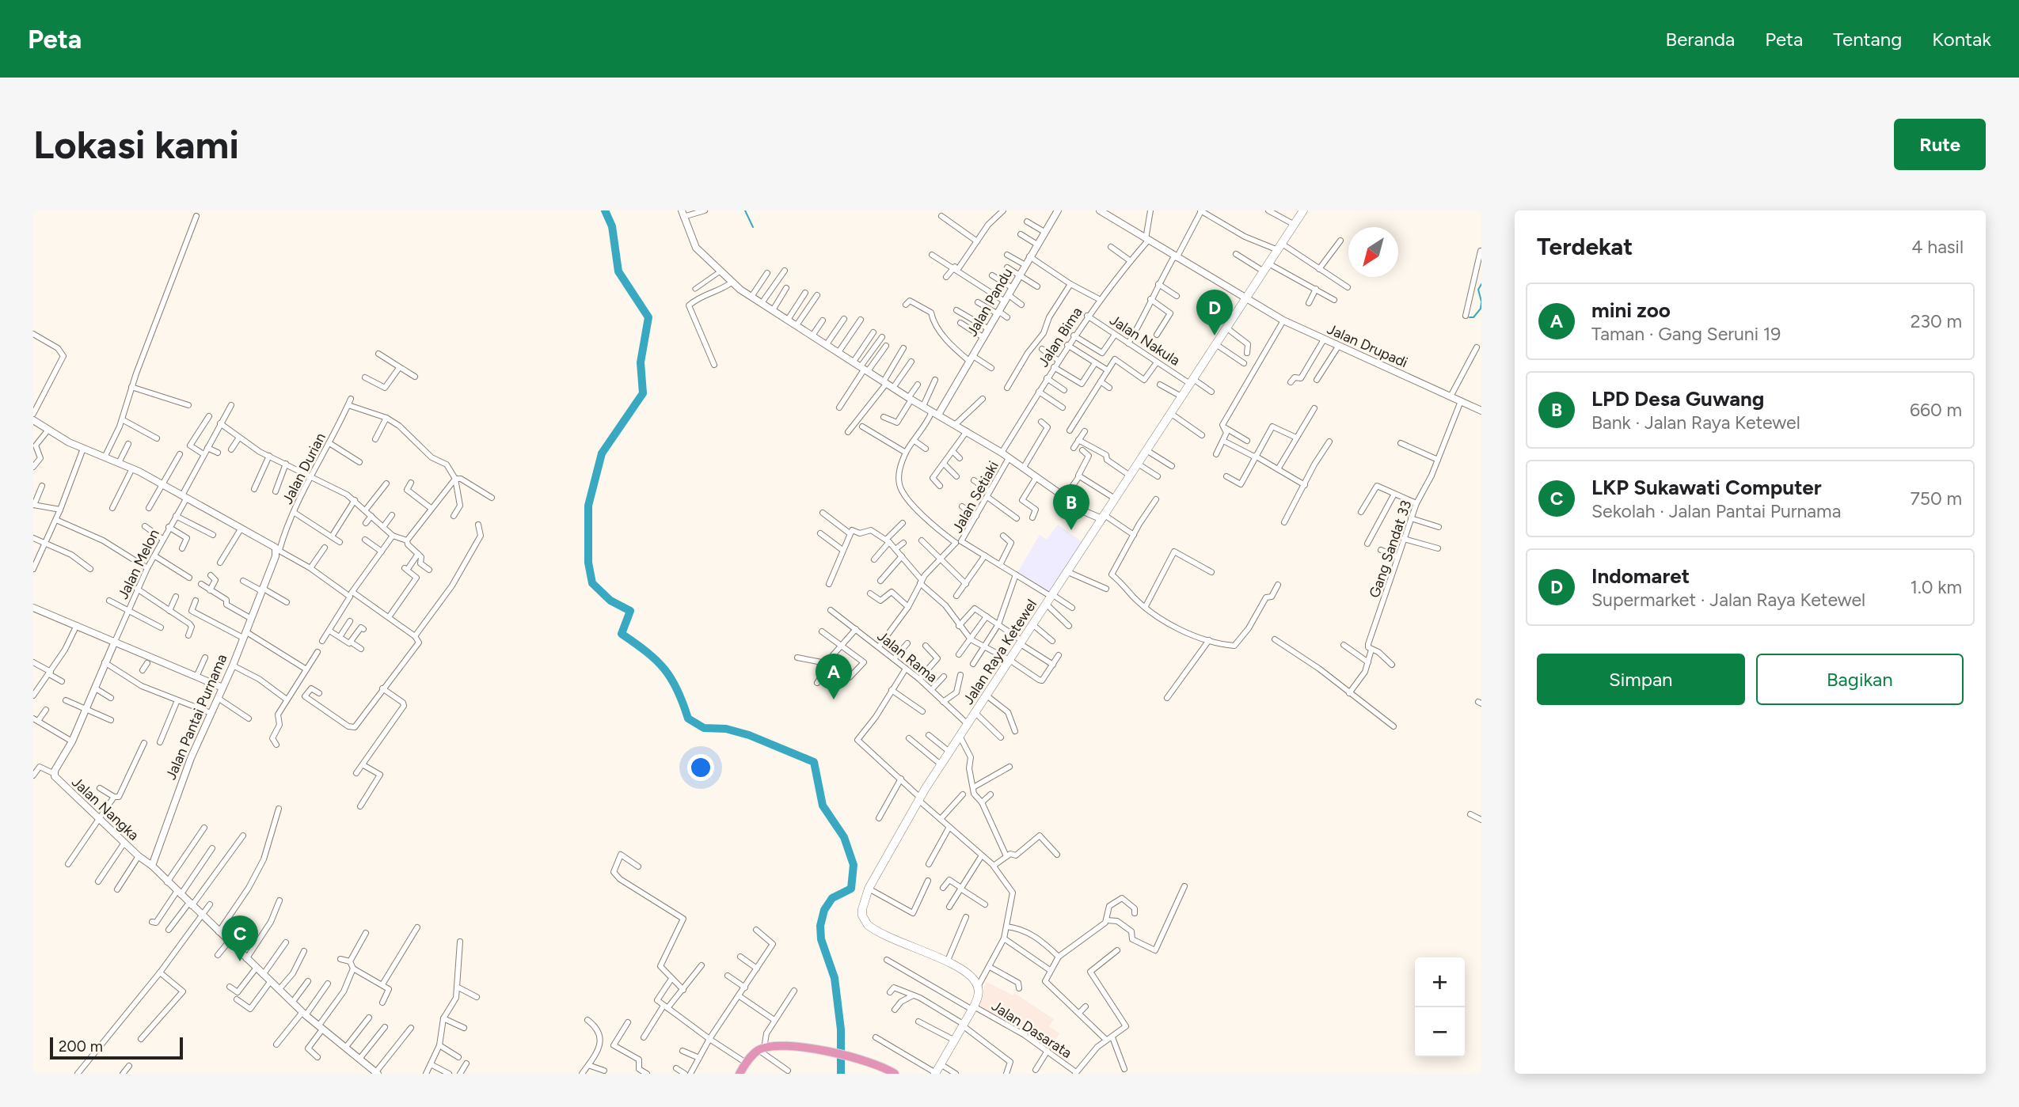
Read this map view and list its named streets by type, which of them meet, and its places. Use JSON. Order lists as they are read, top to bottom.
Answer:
{
  "streets": {
    "main road": ["Jalan Raya Ketewel"],
    "street": [
      "Jalan Pandu",
      "Jalan Bima",
      "Jalan Nakula",
      "Jalan Drupadi",
      "Jalan Durian",
      "Jalan Setiaki",
      "Gang Sandat 33",
      "Jalan Melon",
      "Jalan Rama",
      "Jalan Pantai Purnama",
      "Jalan Nangka",
      "Jalan Dasarata"
    ]
  },
  "crossings": [
    ["Jalan Bima", "Jalan Nakula"],
    ["Jalan Bima", "Jalan Drupadi"],
    ["Jalan Nakula", "Jalan Raya Ketewel"],
    ["Jalan Drupadi", "Gang Sandat 33"],
    ["Jalan Drupadi", "Jalan Raya Ketewel"],
    ["Jalan Durian", "Jalan Pantai Purnama"],
    ["Jalan Setiaki", "Jalan Raya Ketewel"],
    ["Jalan Melon", "Jalan Nangka"],
    ["Jalan Raya Ketewel", "Jalan Rama"],
    ["Jalan Pantai Purnama", "Jalan Nangka"]
  ],
  "scale_bar": "200 m",
  "north": "bottom left",
  "page": {
    "header": "Peta",
    "nav": [
      "Beranda",
      "Peta",
      "Tentang",
      "Kontak"
    ],
    "buttons": [
      "Rute",
      ["Simpan", "Bagikan"]
    ],
    "title": "Lokasi kami",
    "heading": ["Terdekat", "4 hasil"],
    "list": [
      {
        "mark": "A",
        "name": "mini zoo",
        "note": "Taman · Gang Seruni 19",
        "value": "230 m"
      },
      {
        "mark": "B",
        "name": "LPD Desa Guwang",
        "note": "Bank · Jalan Raya Ketewel",
        "value": "660 m"
      },
      {
        "mark": "C",
        "name": "LKP Sukawati Computer",
        "note": "Sekolah · Jalan Pantai Purnama",
        "value": "750 m"
      },
      {
        "mark": "D",
        "name": "Indomaret",
        "note": "Supermarket · Jalan Raya Ketewel",
        "value": "1.0 km"
      }
    ],
    "pins": [
      "D",
      "B",
      "A",
      "C"
    ],
    "map_buttons": ["+", "−"],
    "scale": "200 m"
  }
}
